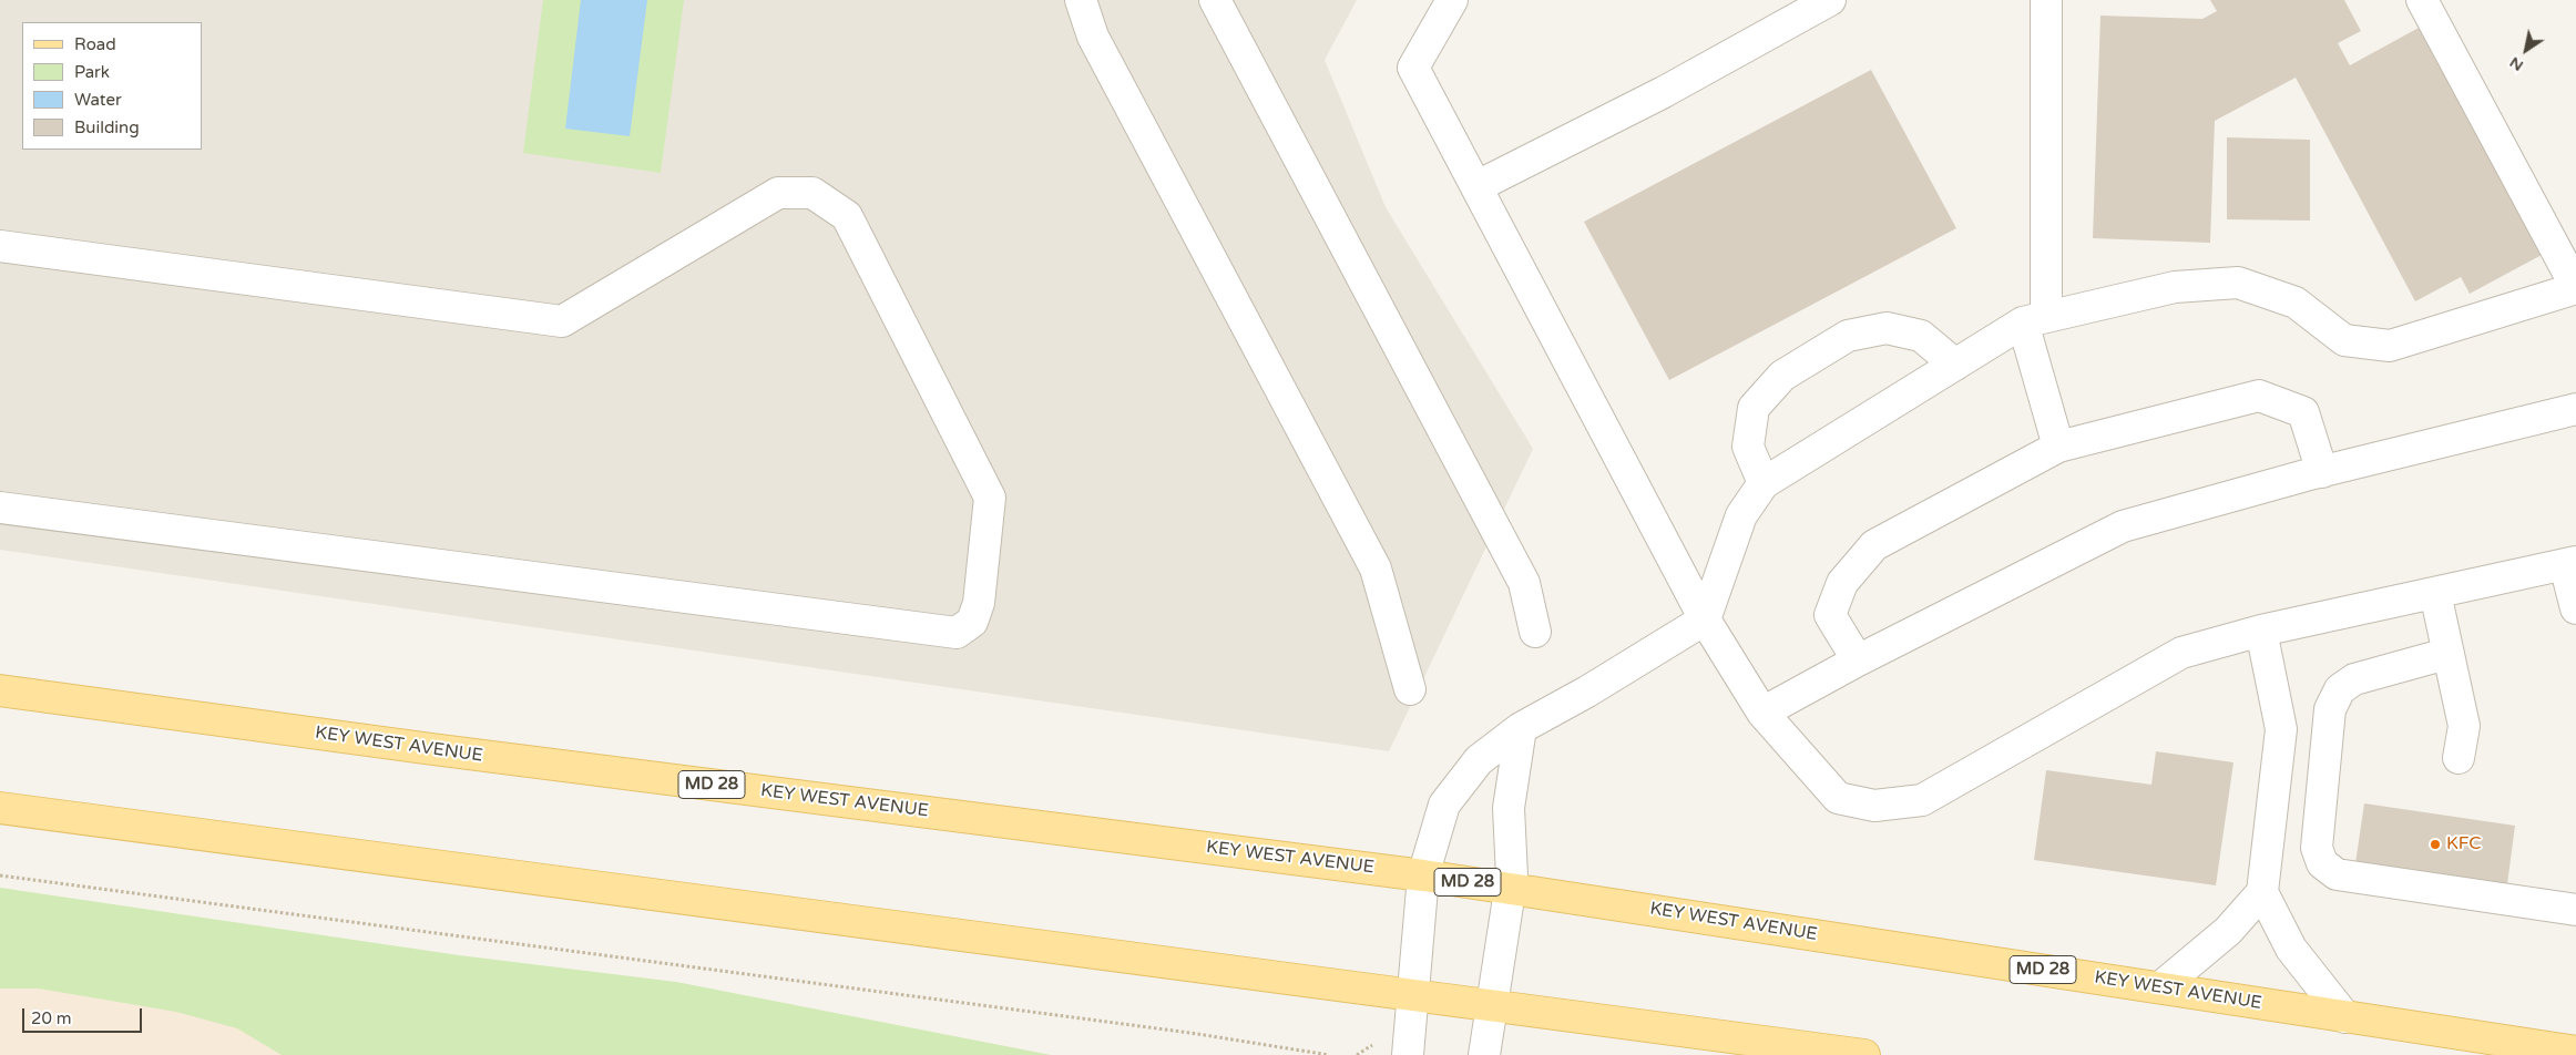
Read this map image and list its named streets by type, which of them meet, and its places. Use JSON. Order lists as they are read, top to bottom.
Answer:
{
  "streets": {
    "main road": ["KEY WEST AVENUE", "MD 28"]
  },
  "places": ["KFC"],
  "legend": [
    "Road",
    "Park",
    "Water",
    "Building"
  ],
  "scale_bar": "20 m",
  "north": "bottom left"
}
